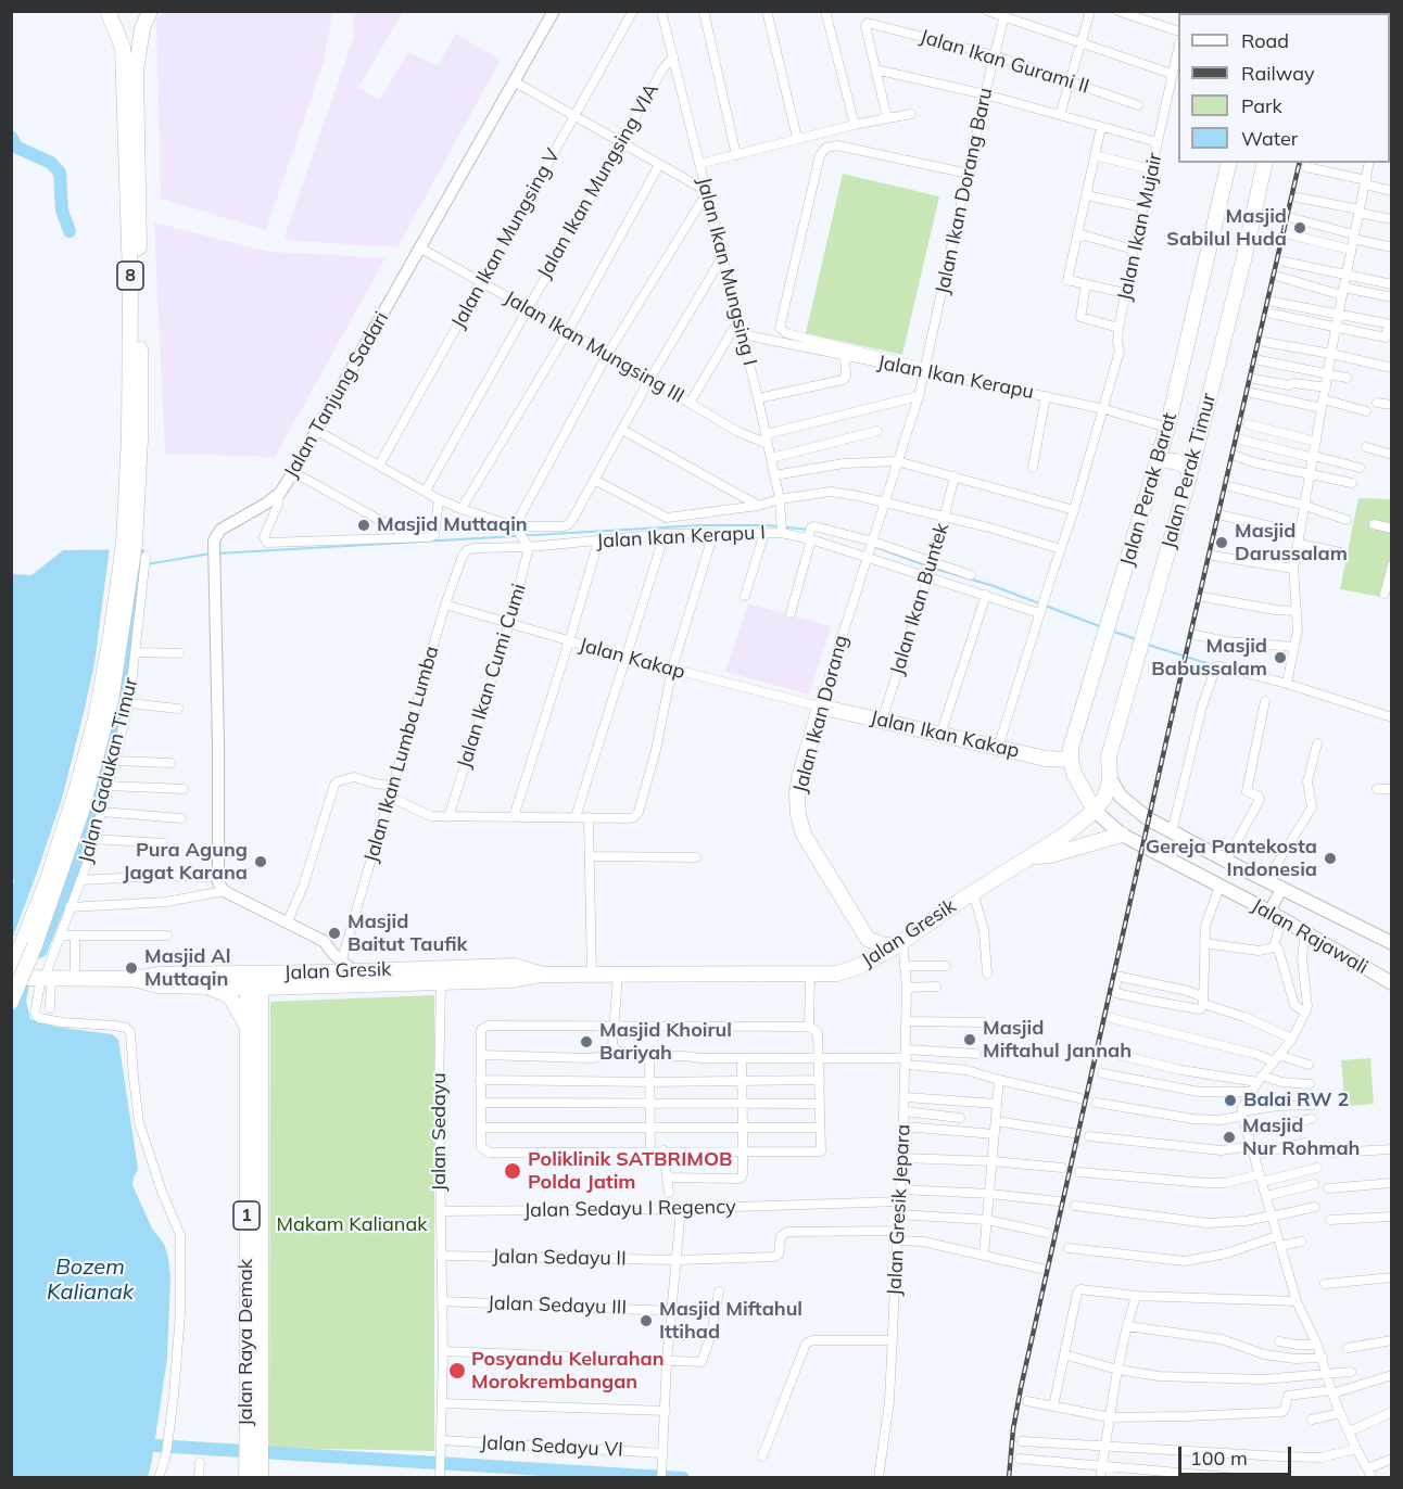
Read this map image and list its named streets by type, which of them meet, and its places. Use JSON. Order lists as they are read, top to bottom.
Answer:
{
  "streets": {
    "highway": [
      "8",
      "Jalan Perak Timur",
      "Jalan Perak Barat",
      "Jalan Ikan Dorang",
      "Jalan Ikan Kakap",
      "Jalan Gresik",
      "1",
      "Jalan Raya Demak"
    ],
    "main road": ["Jalan Rajawali"],
    "street": [
      "Jalan Ikan Gurami II",
      "Jalan Ikan Mungsing VIA",
      "Jalan Ikan Dorang Baru",
      "Jalan Ikan Mujair",
      "Jalan Ikan Mungsing V",
      "Jalan Ikan Mungsing I",
      "Jalan Ikan Mungsing III",
      "Jalan Ikan Kerapu",
      "Jalan Tanjung Sadari",
      "Jalan Ikan Kerapu I",
      "Jalan Ikan Buntek",
      "Jalan Kakap",
      "Jalan Ikan Cumi Cumi",
      "Jalan Ikan Lumba Lumba",
      "Jalan Gadukan Timur",
      "Jalan Sedayu",
      "Jalan Sedayu I Regency",
      "Jalan Gresik Jepara",
      "Jalan Sedayu II",
      "Jalan Sedayu III",
      "Jalan Sedayu VI"
    ]
  },
  "crossings": [
    ["Jalan Ikan Gurami II", "Jalan Ikan Dorang Baru"],
    ["Jalan Ikan Mungsing VIA", "Jalan Ikan Mungsing I"],
    ["Jalan Ikan Mungsing VIA", "Jalan Ikan Mungsing III"],
    ["Jalan Ikan Dorang Baru", "Jalan Ikan Kerapu"],
    ["Jalan Ikan Mujair", "Jalan Ikan Kerapu"],
    ["Jalan Ikan Mungsing V", "Jalan Ikan Mungsing III"],
    ["Jalan Ikan Mungsing I", "Jalan Ikan Mungsing III"],
    ["Jalan Ikan Mungsing I", "Jalan Ikan Kerapu"],
    ["Jalan Ikan Mungsing I", "Jalan Ikan Kerapu I"],
    ["Jalan Ikan Mungsing III", "Jalan Tanjung Sadari"],
    ["Jalan Ikan Kerapu", "Jalan Perak Barat"],
    ["Jalan Perak Timur", "Jalan Gresik"],
    ["Jalan Perak Timur", "Jalan Rajawali"],
    ["Jalan Perak Barat", "Jalan Ikan Kakap"],
    ["Jalan Ikan Kerapu I", "Jalan Ikan Buntek"],
    ["Jalan Ikan Kerapu I", "Jalan Ikan Cumi Cumi"],
    ["Jalan Ikan Kerapu I", "Jalan Ikan Dorang"],
    ["Jalan Ikan Kerapu I", "Jalan Ikan Lumba Lumba"],
    ["Jalan Ikan Buntek", "Jalan Ikan Kakap"],
    ["Jalan Kakap", "Jalan Ikan Cumi Cumi"],
    ["Jalan Kakap", "Jalan Ikan Dorang"],
    ["Jalan Kakap", "Jalan Ikan Kakap"],
    ["Jalan Kakap", "Jalan Ikan Lumba Lumba"],
    ["Jalan Ikan Dorang", "Jalan Ikan Kakap"],
    ["Jalan Gadukan Timur", "Jalan Gresik"],
    ["Jalan Gresik", "Jalan Rajawali"],
    ["Jalan Gresik", "Jalan Sedayu"],
    ["Jalan Gresik", "Jalan Gresik Jepara"],
    ["Jalan Gresik", "Jalan Raya Demak"],
    ["Jalan Sedayu", "Jalan Sedayu I Regency"],
    ["Jalan Sedayu", "Jalan Sedayu II"],
    ["Jalan Sedayu", "Jalan Sedayu III"],
    ["Jalan Sedayu", "Jalan Sedayu VI"],
    ["Jalan Sedayu I Regency", "Jalan Gresik Jepara"],
    ["Jalan Gresik Jepara", "Jalan Sedayu II"]
  ],
  "water": ["Bozem Kalianak"],
  "parks": ["Makam Kalianak"],
  "places": [
    "Masjid Sabilul Huda",
    "Masjid Muttaqin",
    "Masjid Darussalam",
    "Masjid Babussalam",
    "Gereja Pantekosta Indonesia",
    "Pura Agung Jagat Karana",
    "Masjid Baitut Taufik",
    "Masjid Al Muttaqin",
    "Masjid Miftahul Jannah",
    "Masjid Khoirul Bariyah",
    "Balai RW 2",
    "Masjid Nur Rohmah",
    "Poliklinik SATBRIMOB Polda Jatim",
    "Masjid Miftahul Ittihad",
    "Posyandu Kelurahan Morokrembangan"
  ],
  "legend": [
    "Road",
    "Railway",
    "Park",
    "Water"
  ],
  "scale_bar": "100 m"
}
